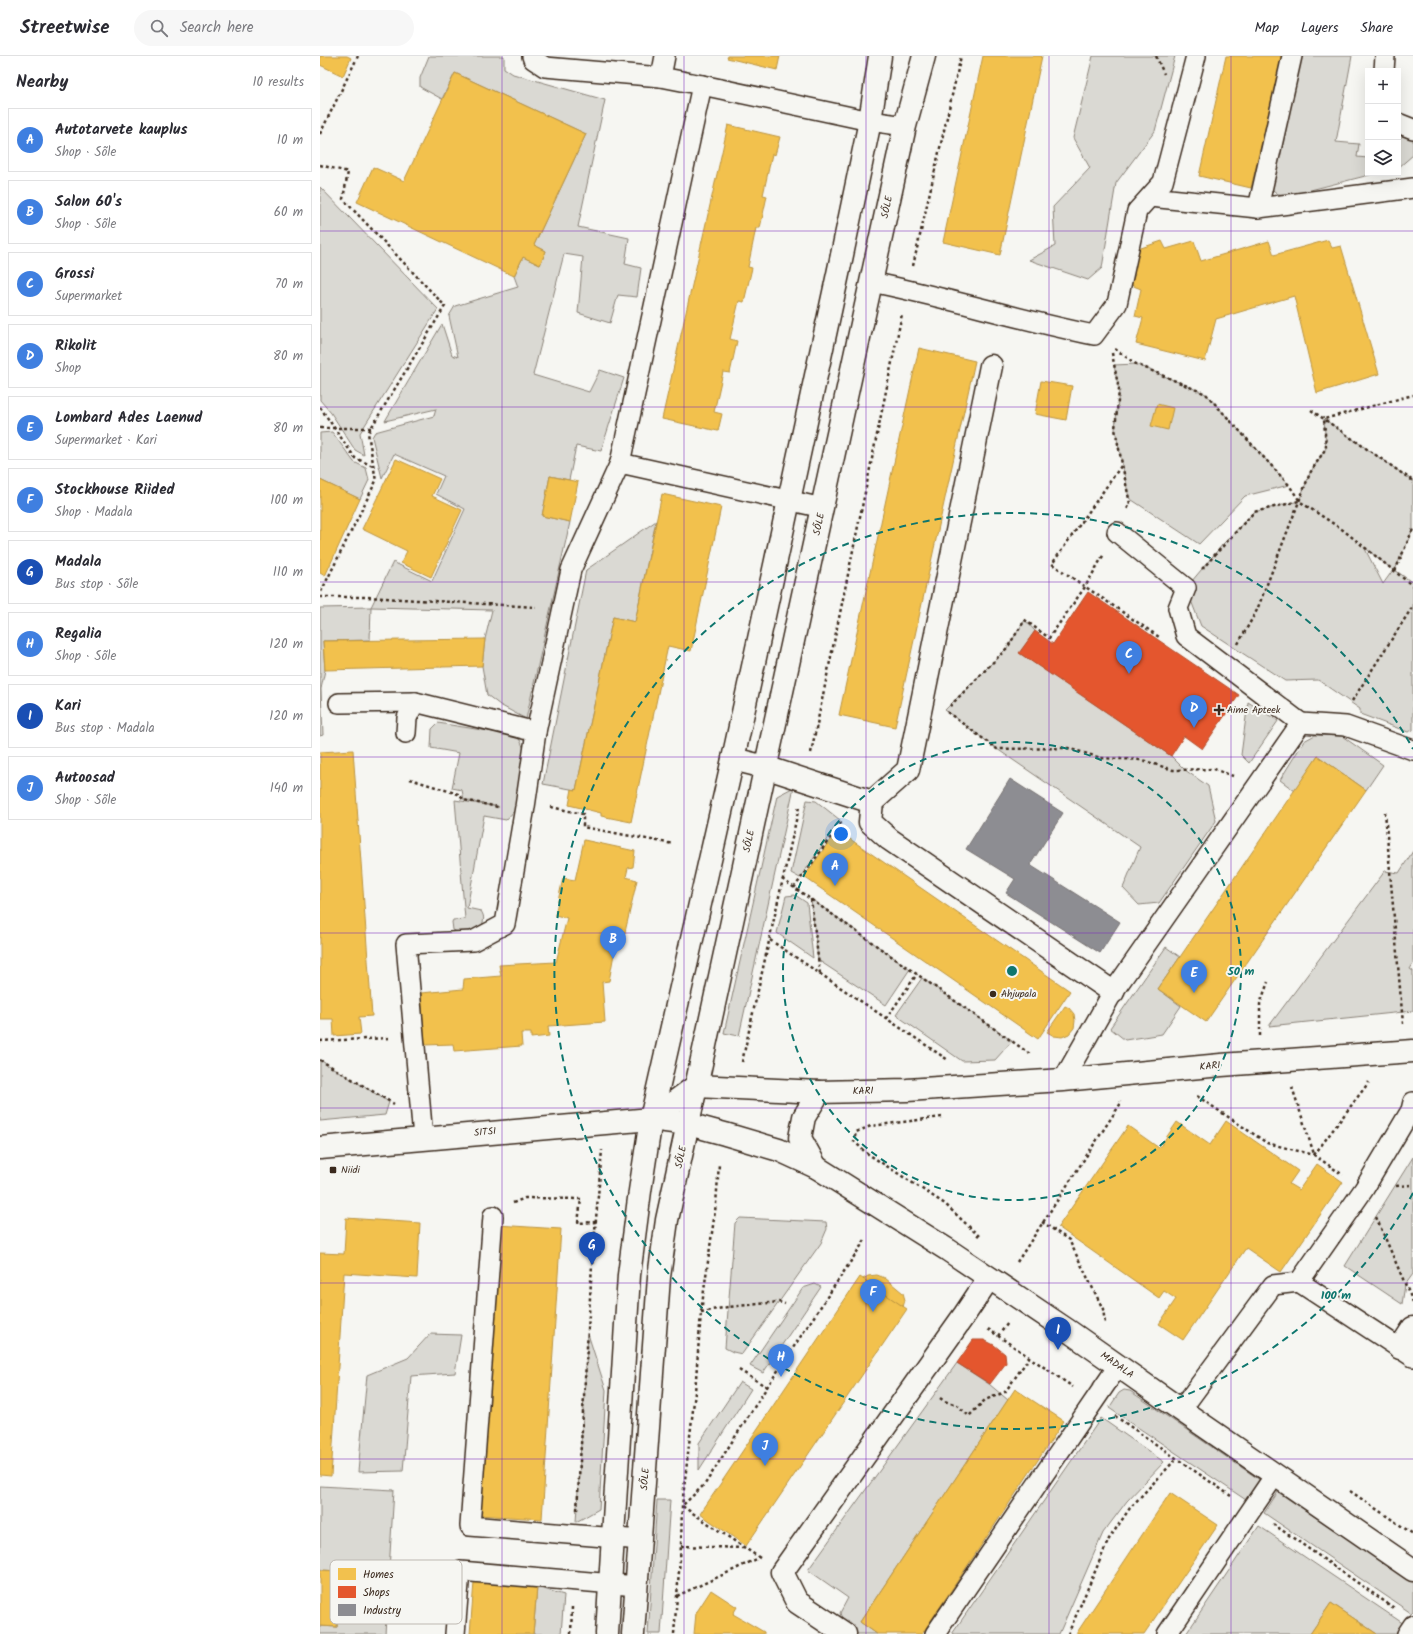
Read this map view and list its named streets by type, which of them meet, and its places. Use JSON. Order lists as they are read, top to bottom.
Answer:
{
  "streets": {
    "street": [
      "SÕLE",
      "KARI",
      "SITSI",
      "MADALA"
    ]
  },
  "crossings": [
    ["SÕLE", "KARI"],
    ["SÕLE", "MADALA"],
    ["KARI", "MADALA"],
    ["SITSI", "MADALA"]
  ],
  "places": {
    "health": ["Aime Apteek"],
    "other": ["Ahjupala"],
    "transit": ["Niidi"]
  },
  "legend": ["Homes", "Shops", "Industry"],
  "page": {
    "header": "Streetwise",
    "search": "Search here",
    "nav": ["Map", "Layers", "Share"],
    "heading": ["Nearby", "10 results"],
    "map_buttons": ["+", "−"],
    "list": [
      {
        "mark": "A",
        "name": "Autotarvete kauplus",
        "note": "Shop · Sõle",
        "value": "10 m"
      },
      {
        "mark": "B",
        "name": "Salon 60's",
        "note": "Shop · Sõle",
        "value": "60 m"
      },
      {
        "mark": "C",
        "name": "Grossi",
        "note": "Supermarket",
        "value": "70 m"
      },
      {
        "mark": "D",
        "name": "Rikolit",
        "note": "Shop",
        "value": "80 m"
      },
      {
        "mark": "E",
        "name": "Lombard Ades Laenud",
        "note": "Supermarket · Kari",
        "value": "80 m"
      },
      {
        "mark": "F",
        "name": "Stockhouse Riided",
        "note": "Shop · Madala",
        "value": "100 m"
      },
      {
        "mark": "G",
        "name": "Madala",
        "note": "Bus stop · Sõle",
        "value": "110 m"
      },
      {
        "mark": "H",
        "name": "Regalia",
        "note": "Shop · Sõle",
        "value": "120 m"
      },
      {
        "mark": "I",
        "name": "Kari",
        "note": "Bus stop · Madala",
        "value": "120 m"
      },
      {
        "mark": "J",
        "name": "Autoosad",
        "note": "Shop · Sõle",
        "value": "140 m"
      }
    ],
    "pins": [
      "C",
      "D",
      "A",
      "B",
      "E",
      "G",
      "F",
      "I",
      "H",
      "J"
    ]
  },
  "rings": ["50 m", "100 m"]
}
